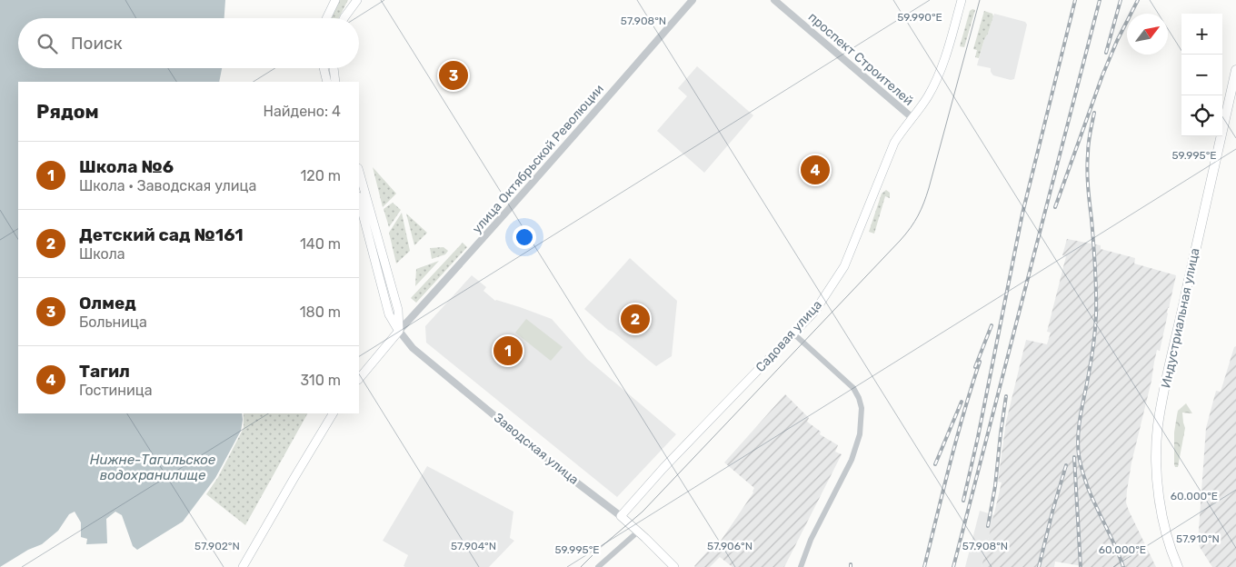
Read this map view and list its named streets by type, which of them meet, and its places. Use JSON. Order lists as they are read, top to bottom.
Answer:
{
  "streets": {
    "main road": ["Индустриальная улица", "Садовая улица", "Заводская улица"],
    "street": ["проспект Строителей", "улица Октябрьской Революции"]
  },
  "crossings": [
    ["проспект Строителей", "Садовая улица"],
    ["улица Октябрьской Революции", "Заводская улица"],
    ["Садовая улица", "Заводская улица"]
  ],
  "water": ["Нижне-Тагильское водохранилище"],
  "north": "top right",
  "page": {
    "map_buttons": ["+", "−"],
    "search": "Поиск",
    "pins": [
      "3",
      "4",
      "2",
      "1"
    ],
    "heading": ["Рядом", "Найдено: 4"],
    "list": [
      {
        "mark": "1",
        "name": "Школа №6",
        "note": "Школа · Заводская улица",
        "value": "120 m"
      },
      {
        "mark": "2",
        "name": "Детский сад №161",
        "note": "Школа",
        "value": "140 m"
      },
      {
        "mark": "3",
        "name": "Олмед",
        "note": "Больница",
        "value": "180 m"
      },
      {
        "mark": "4",
        "name": "Тагил",
        "note": "Гостиница",
        "value": "310 m"
      }
    ]
  },
  "coordinates": [
    "59.990°E",
    "57.908°N",
    "59.995°E",
    "60.000°E",
    "57.910°N",
    "57.902°N",
    "57.904°N",
    "57.906°N"
  ]
}
